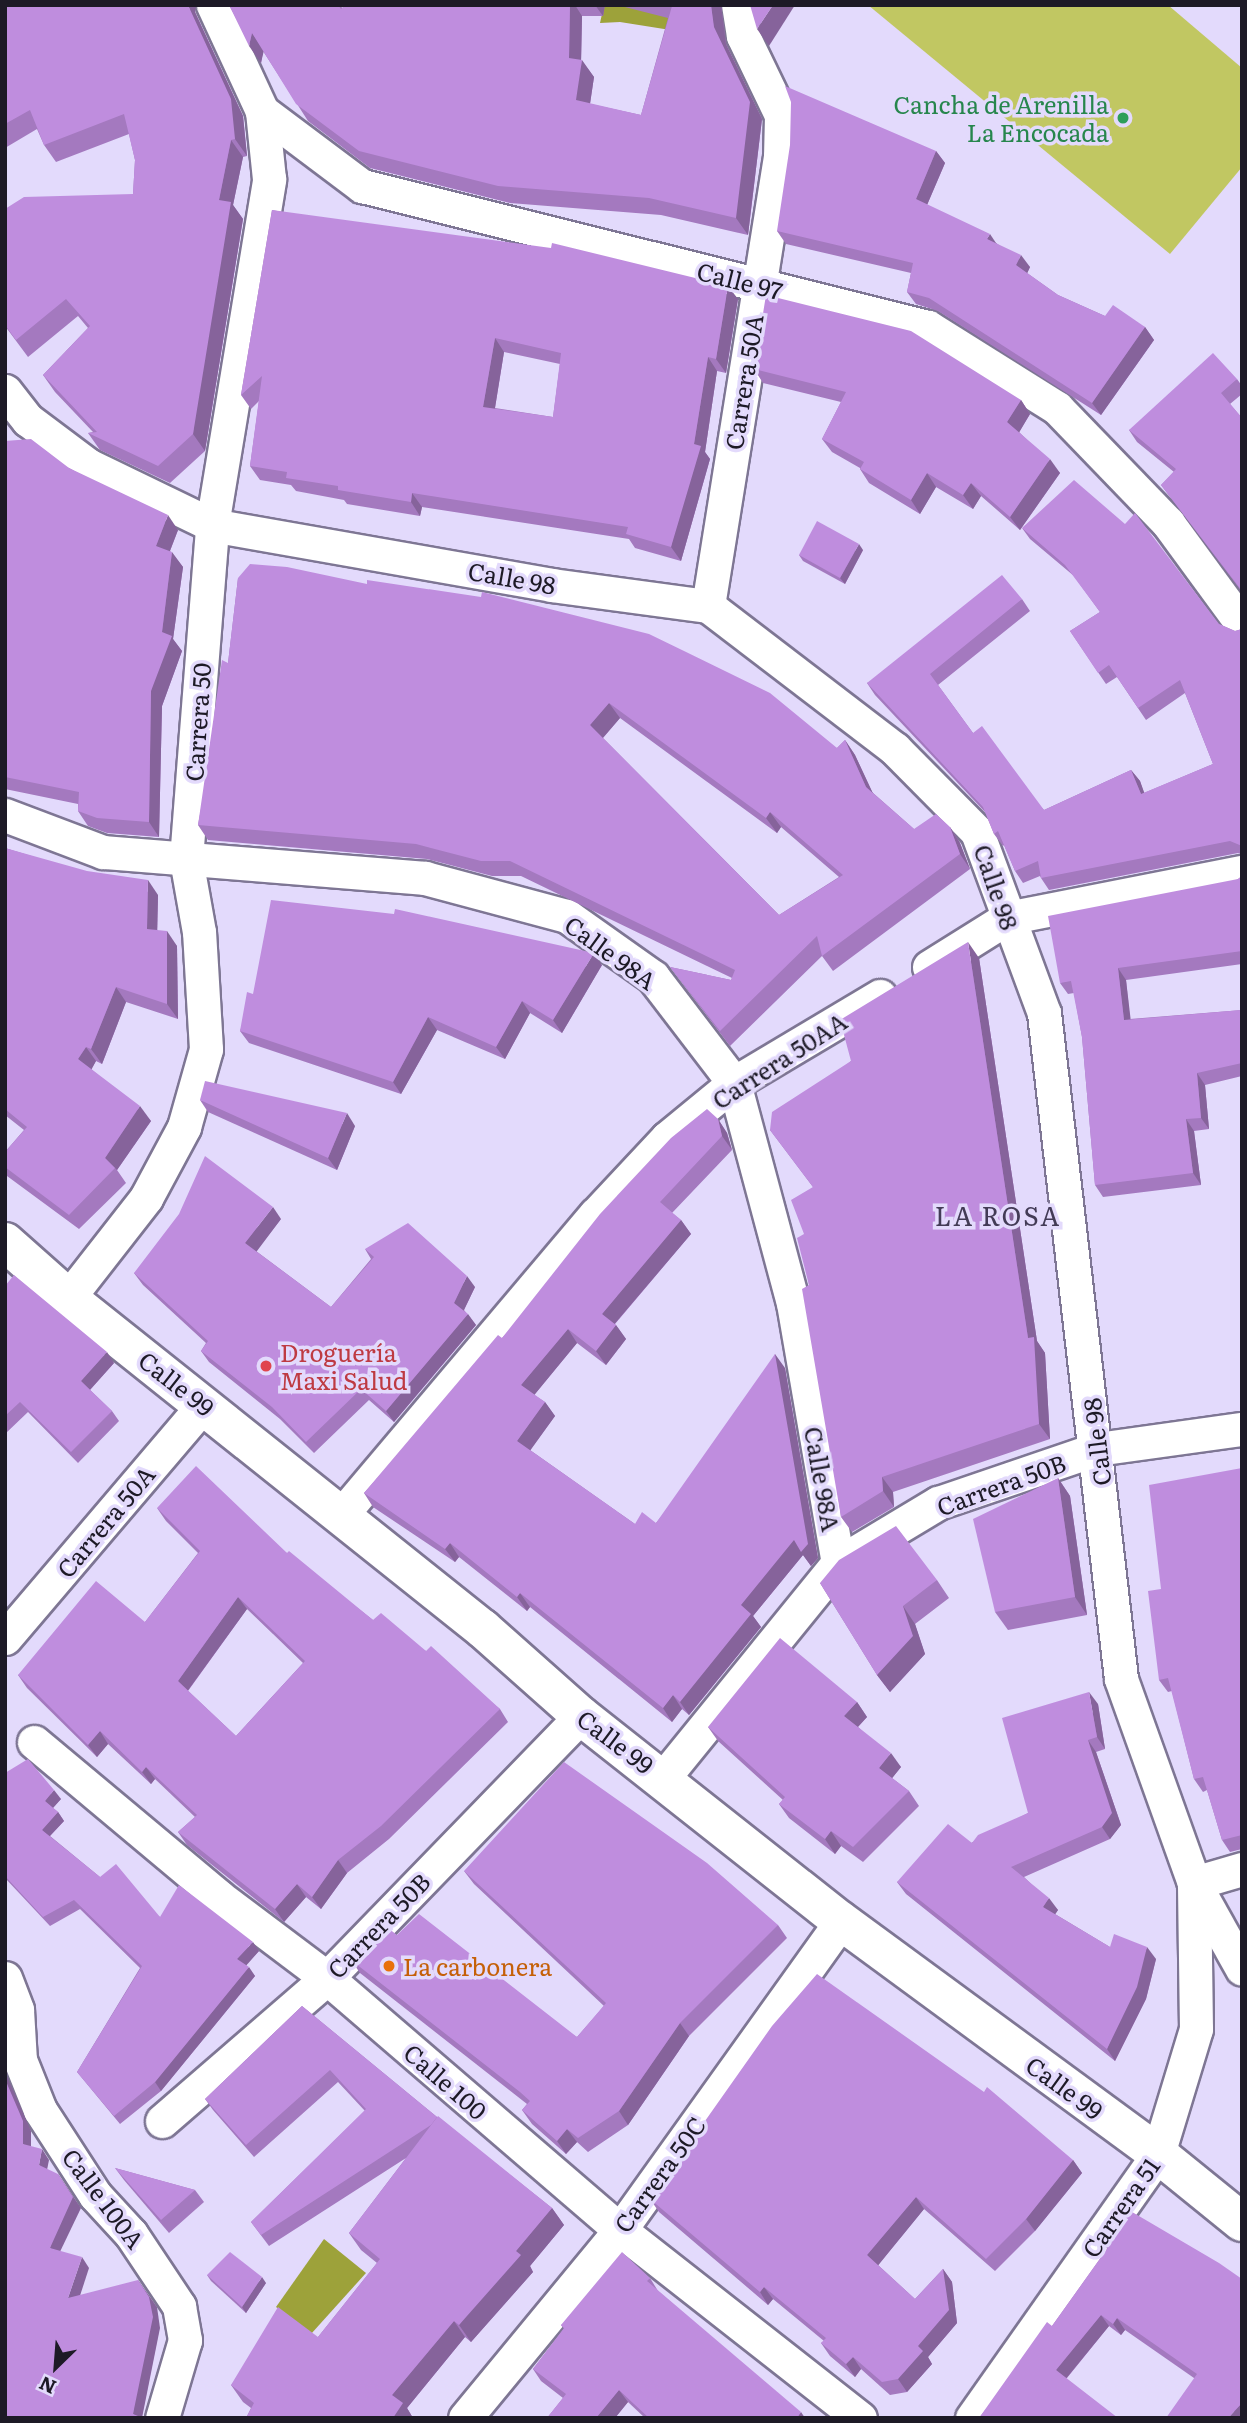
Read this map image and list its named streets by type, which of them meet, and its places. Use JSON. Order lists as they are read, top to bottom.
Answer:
{
  "streets": {
    "street": [
      "Calle 97",
      "Carrera 50A",
      "Calle 98",
      "Carrera 50",
      "Calle 98A",
      "Carrera 50AA",
      "Calle 99",
      "Carrera 50B",
      "Calle 100",
      "Carrera 50C",
      "Calle 100A",
      "Carrera 51"
    ]
  },
  "crossings": [
    ["Calle 97", "Carrera 50A"],
    ["Calle 97", "Carrera 50"],
    ["Carrera 50A", "Calle 98"],
    ["Carrera 50A", "Calle 99"],
    ["Calle 98", "Carrera 50"],
    ["Calle 98", "Carrera 50AA"],
    ["Calle 98", "Carrera 50B"],
    ["Calle 98", "Carrera 51"],
    ["Carrera 50", "Calle 98A"],
    ["Carrera 50", "Calle 99"],
    ["Calle 98A", "Carrera 50AA"],
    ["Calle 98A", "Carrera 50B"],
    ["Carrera 50AA", "Calle 99"],
    ["Calle 99", "Carrera 50B"],
    ["Calle 99", "Carrera 50C"],
    ["Calle 99", "Carrera 51"],
    ["Carrera 50B", "Calle 100"],
    ["Calle 100", "Carrera 50C"]
  ],
  "districts": ["LA ROSA"],
  "places": ["Cancha de Arenilla La Encocada", "Droguería Maxi Salud", "La carbonera"],
  "north": "bottom left"
}
